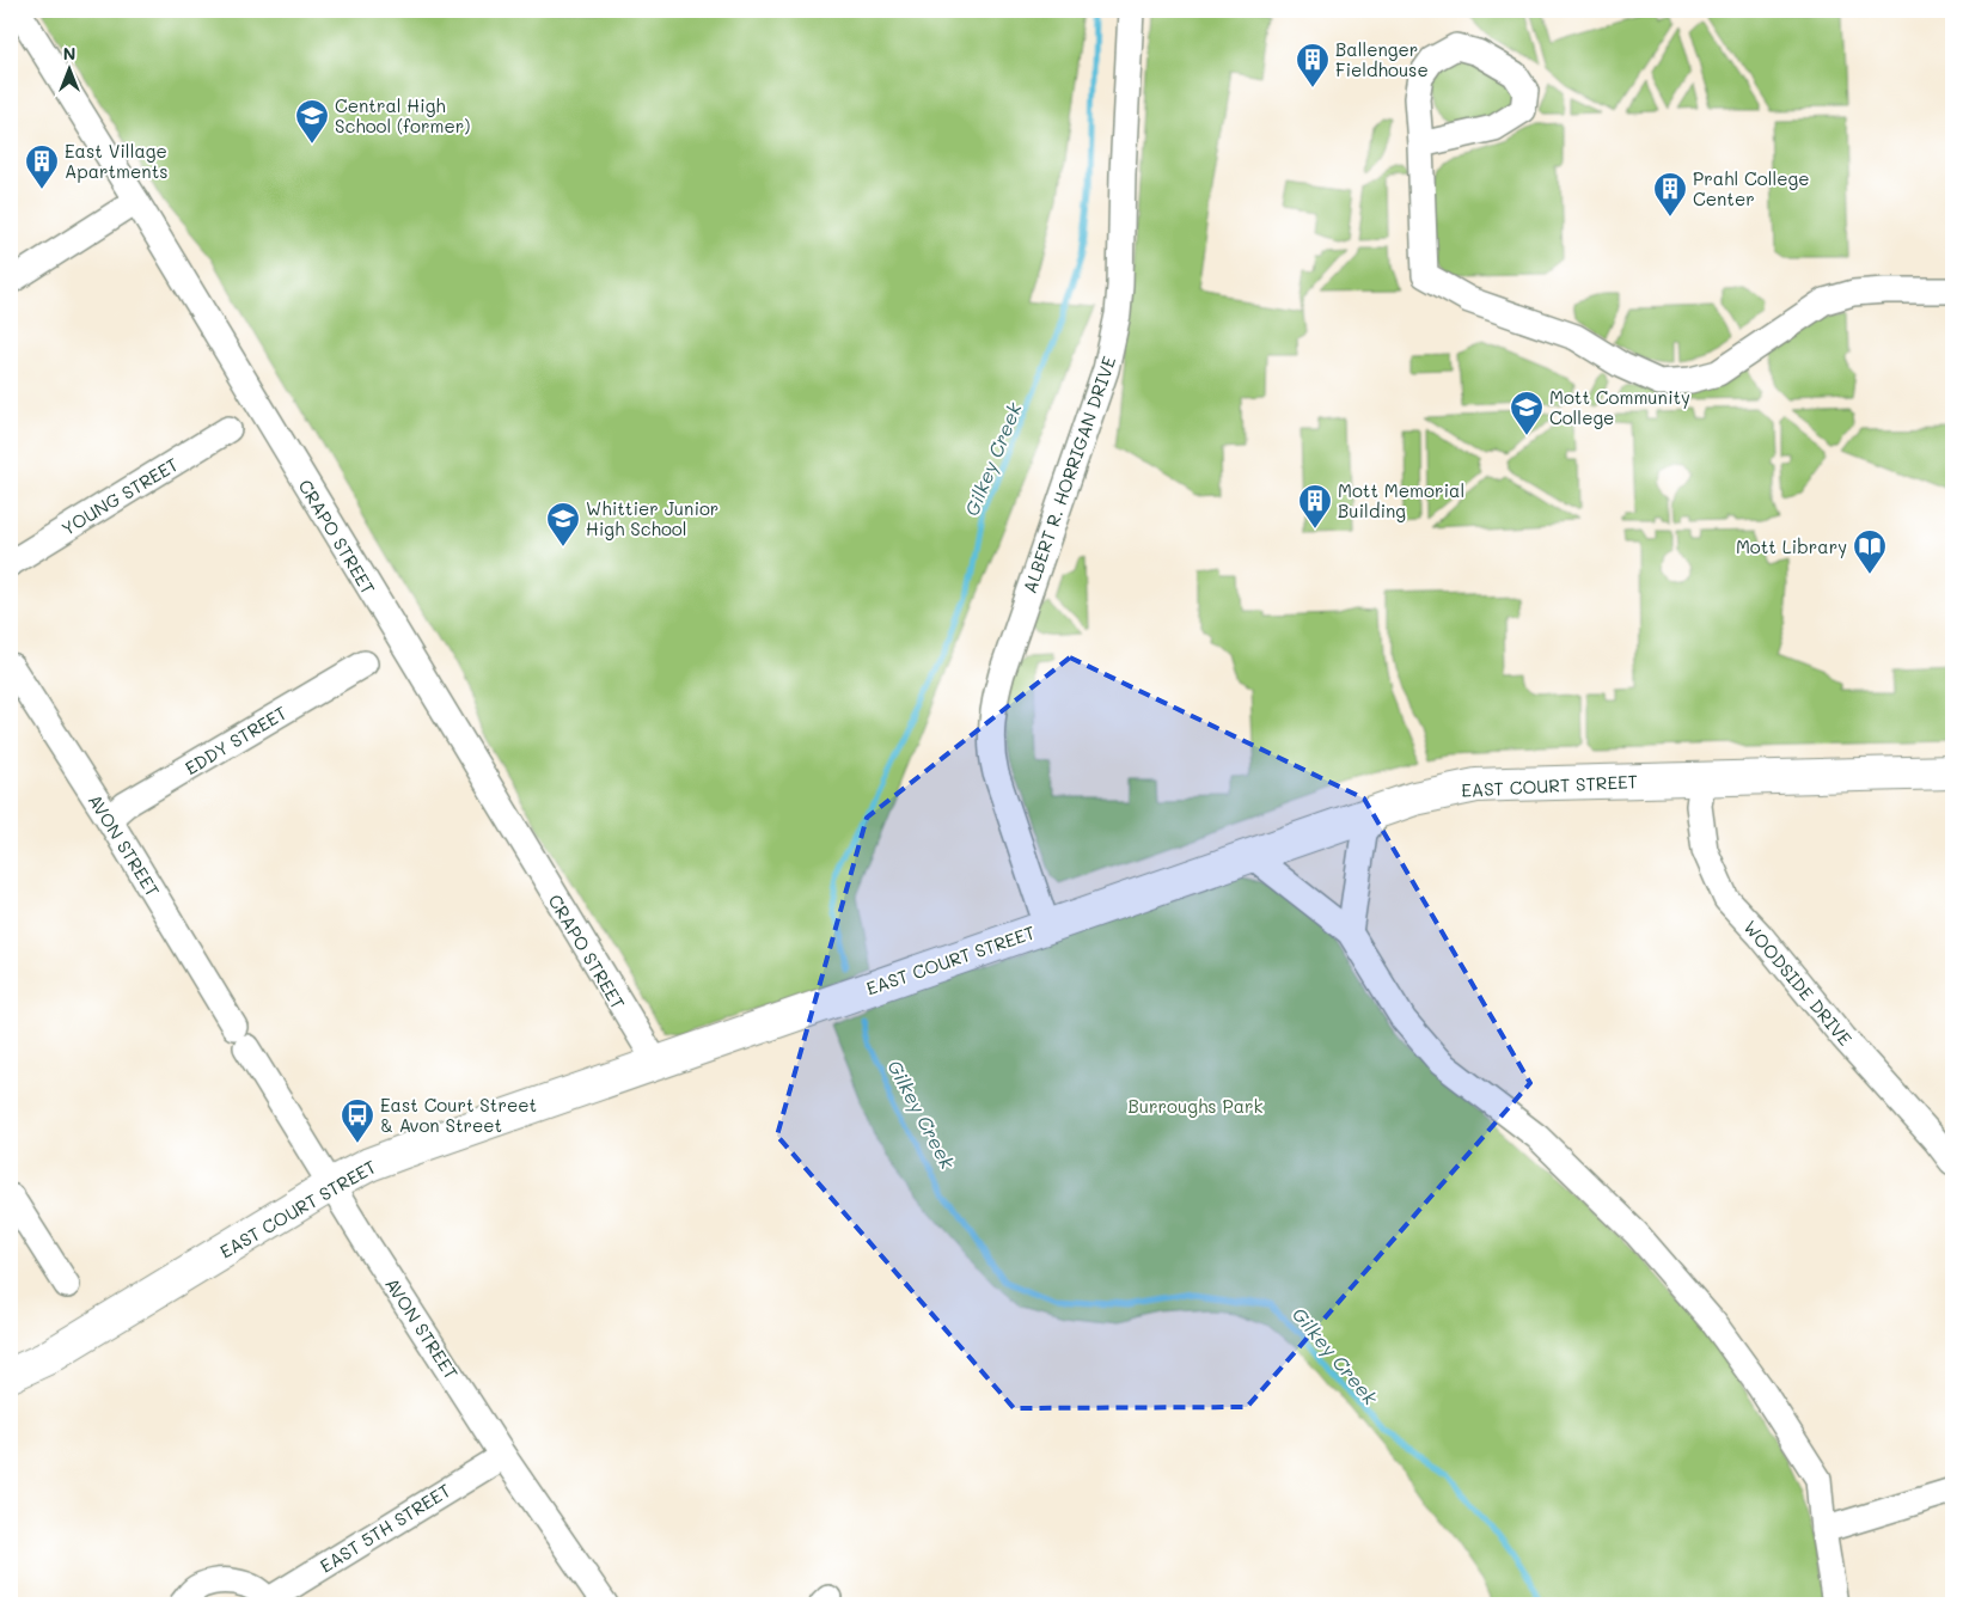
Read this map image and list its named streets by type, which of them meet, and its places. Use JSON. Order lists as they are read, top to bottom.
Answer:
{
  "streets": {
    "main road": ["EAST COURT STREET"],
    "street": [
      "ALBERT R. HORRIGAN DRIVE",
      "YOUNG STREET",
      "CRAPO STREET",
      "EDDY STREET",
      "AVON STREET",
      "WOODSIDE DRIVE",
      "EAST 5TH STREET"
    ]
  },
  "crossings": [
    ["ALBERT R. HORRIGAN DRIVE", "EAST COURT STREET"],
    ["CRAPO STREET", "EAST COURT STREET"],
    ["EDDY STREET", "AVON STREET"],
    ["EAST COURT STREET", "AVON STREET"],
    ["EAST COURT STREET", "WOODSIDE DRIVE"],
    ["AVON STREET", "EAST 5TH STREET"]
  ],
  "water": ["Gilkey Creek"],
  "parks": ["Burroughs Park"],
  "places": {
    "building": [
      "Ballenger Fieldhouse",
      "East Village Apartments",
      "Prahl College Center",
      "Mott Memorial Building"
    ],
    "school or university": ["Central High School (former)", "Mott Community College", "Whittier Junior High School"],
    "library": ["Mott Library"],
    "bus stop": ["East Court Street & Avon Street"]
  },
  "north": "top"
}
